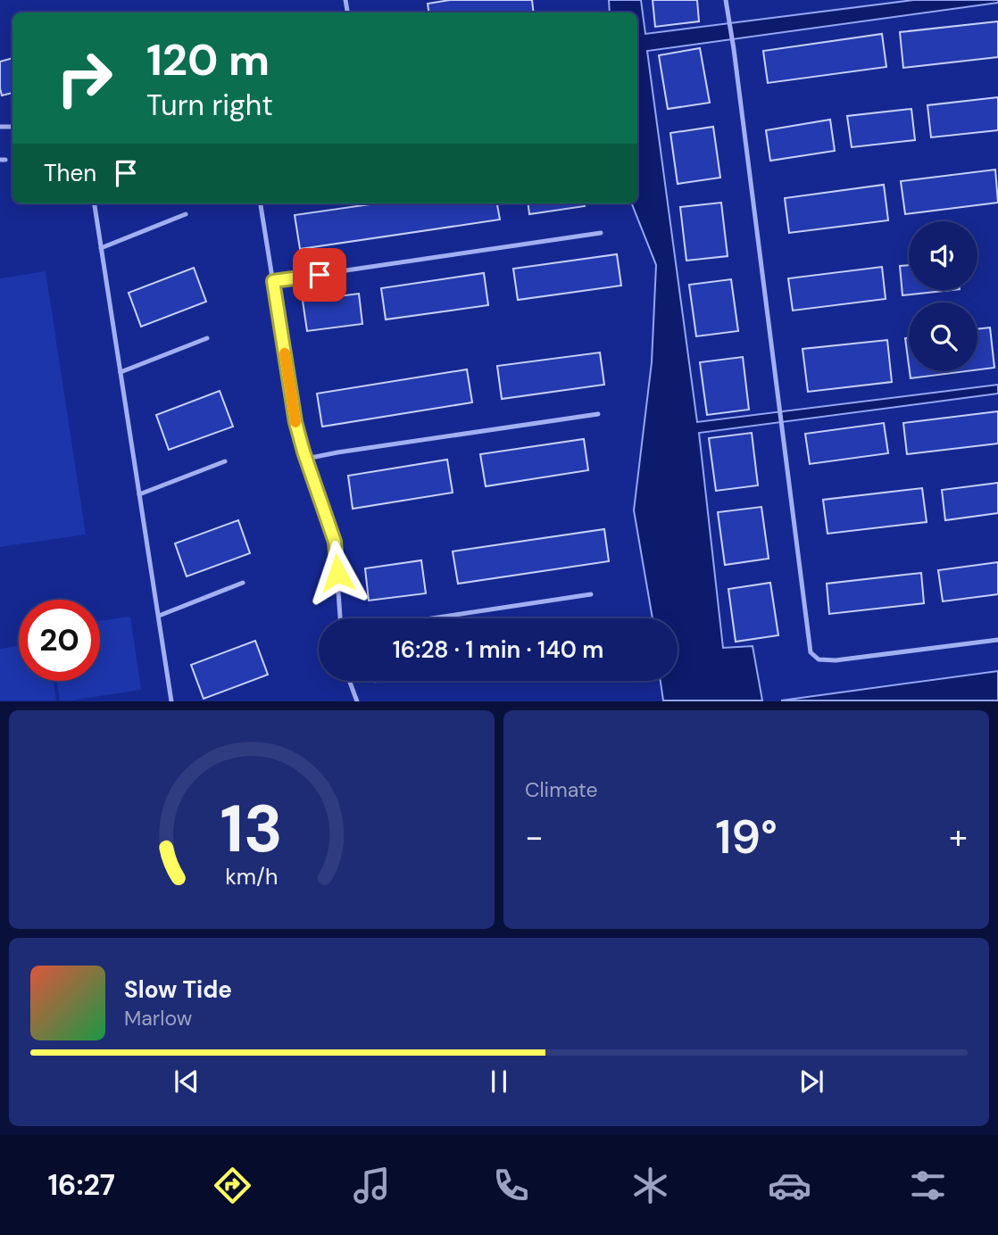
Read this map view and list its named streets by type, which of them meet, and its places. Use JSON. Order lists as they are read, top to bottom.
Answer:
{
  "page": {
    "turn": ["120 m", "Turn right"],
    "then": "Then",
    "limit": "20",
    "trip": "16:28 · 1 min · 140 m",
    "tile": "Climate",
    "heat": ["−", "19°", "+"],
    "song": ["Slow Tide", "Marlow"],
    "tabs": "16:27",
    "gauge": ["13", "km/h"]
  }
}
